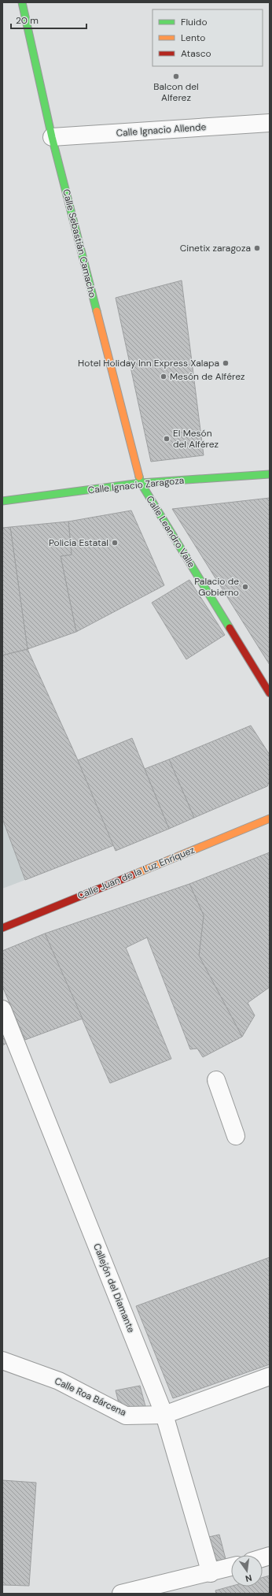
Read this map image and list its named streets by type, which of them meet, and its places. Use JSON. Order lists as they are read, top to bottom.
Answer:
{
  "streets": {
    "street": [
      "Calle Ignacio Allende",
      "Calle Sebastián Camacho",
      "Calle Ignacio Zaragoza",
      "Calle Leandro Valle",
      "Calle Juan de la Luz Enríquez",
      "Callejón del Diamante",
      "Calle Roa Bárcena"
    ]
  },
  "crossings": [
    ["Calle Ignacio Allende", "Calle Sebastián Camacho"],
    ["Calle Sebastián Camacho", "Calle Ignacio Zaragoza"],
    ["Calle Sebastián Camacho", "Calle Leandro Valle"],
    ["Calle Ignacio Zaragoza", "Calle Leandro Valle"],
    ["Callejón del Diamante", "Calle Roa Bárcena"]
  ],
  "places": [
    "Balcon del Alferez",
    "Cinetix zaragoza",
    "Hotel Holiday Inn Express Xalapa",
    "Mesón de Alférez",
    "El Mesón del Alférez",
    "Policía Estatal",
    "Palacio de Gobierno"
  ],
  "legend": ["Fluido", "Lento", "Atasco"],
  "scale_bar": "20 m",
  "north": "bottom"
}
